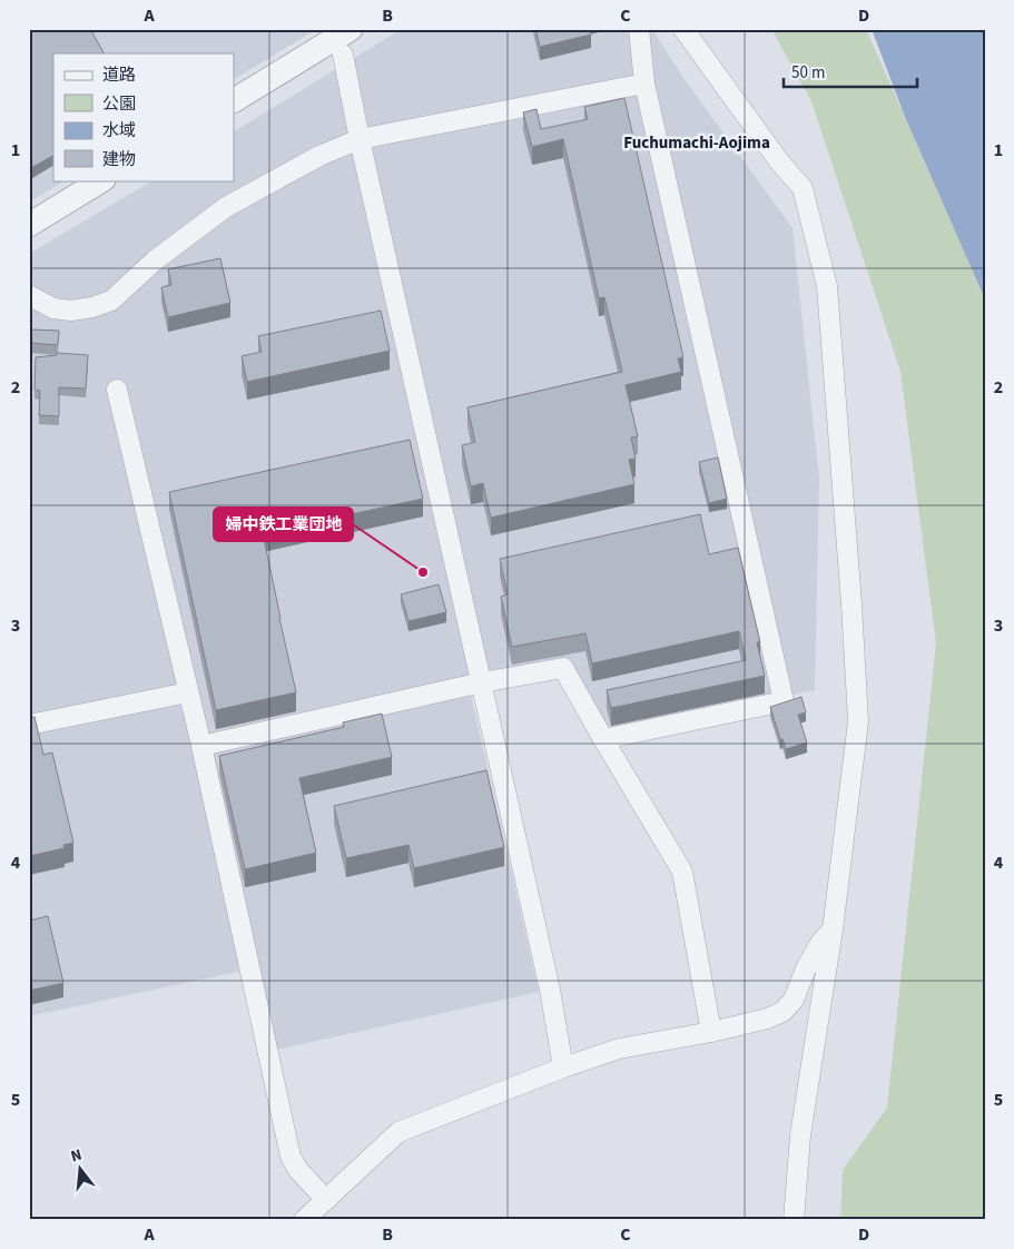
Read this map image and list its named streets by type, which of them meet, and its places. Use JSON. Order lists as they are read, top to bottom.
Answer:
{
  "districts": ["Fuchumachi-Aojima"],
  "places": ["婦中鉄工業団地"],
  "legend": [
    "道路",
    "公園",
    "水域",
    "建物"
  ],
  "scale_bar": "50 m",
  "north": "top",
  "grid": {
    "columns": [
      "A",
      "B",
      "C",
      "D"
    ],
    "rows": [
      "1",
      "2",
      "3",
      "4",
      "5"
    ]
  }
}
